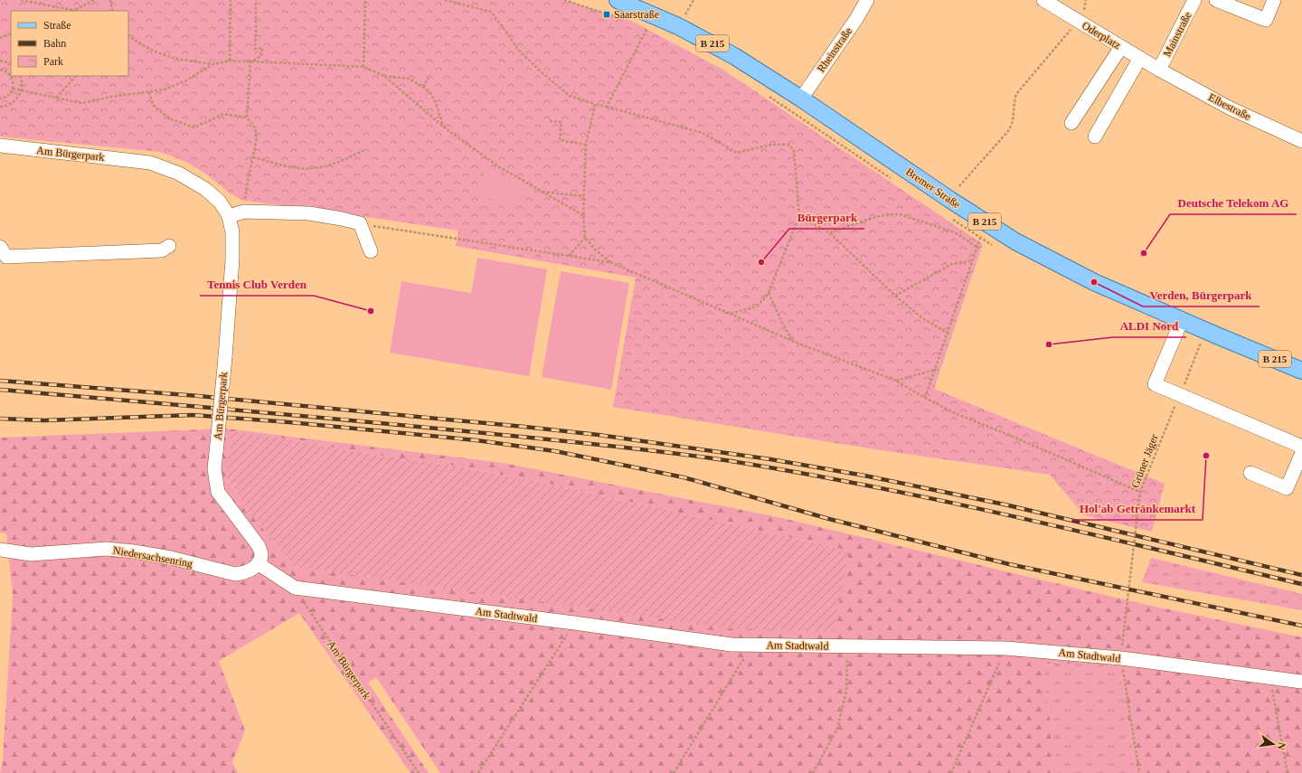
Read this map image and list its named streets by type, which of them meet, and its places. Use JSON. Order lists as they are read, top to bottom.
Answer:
{
  "streets": {
    "main road": ["B 215", "Bremer Straße"],
    "street": [
      "Mainstraße",
      "Oderplatz",
      "Rheinstraße",
      "Elbestraße",
      "Am Bürgerpark",
      "Niedersachsenring",
      "Am Stadtwald"
    ],
    "path": ["Grüner Jäger"]
  },
  "crossings": [
    ["Mainstraße", "Oderplatz"],
    ["Mainstraße", "Elbestraße"],
    ["Oderplatz", "Elbestraße"],
    ["Rheinstraße", "Bremer Straße"],
    ["Am Bürgerpark", "Niedersachsenring"],
    ["Am Bürgerpark", "Am Stadtwald"],
    ["Grüner Jäger", "Am Stadtwald"]
  ],
  "places": {
    "transit": ["Saarstraße"],
    "other": [
      "Deutsche Telekom AG",
      "Bürgerpark",
      "Verden, Bürgerpark",
      "Tennis Club Verden",
      "ALDI Nord",
      "Hol'ab Getränkemarkt"
    ]
  },
  "legend": ["Straße", "Bahn", "Park"],
  "north": "right"
}
